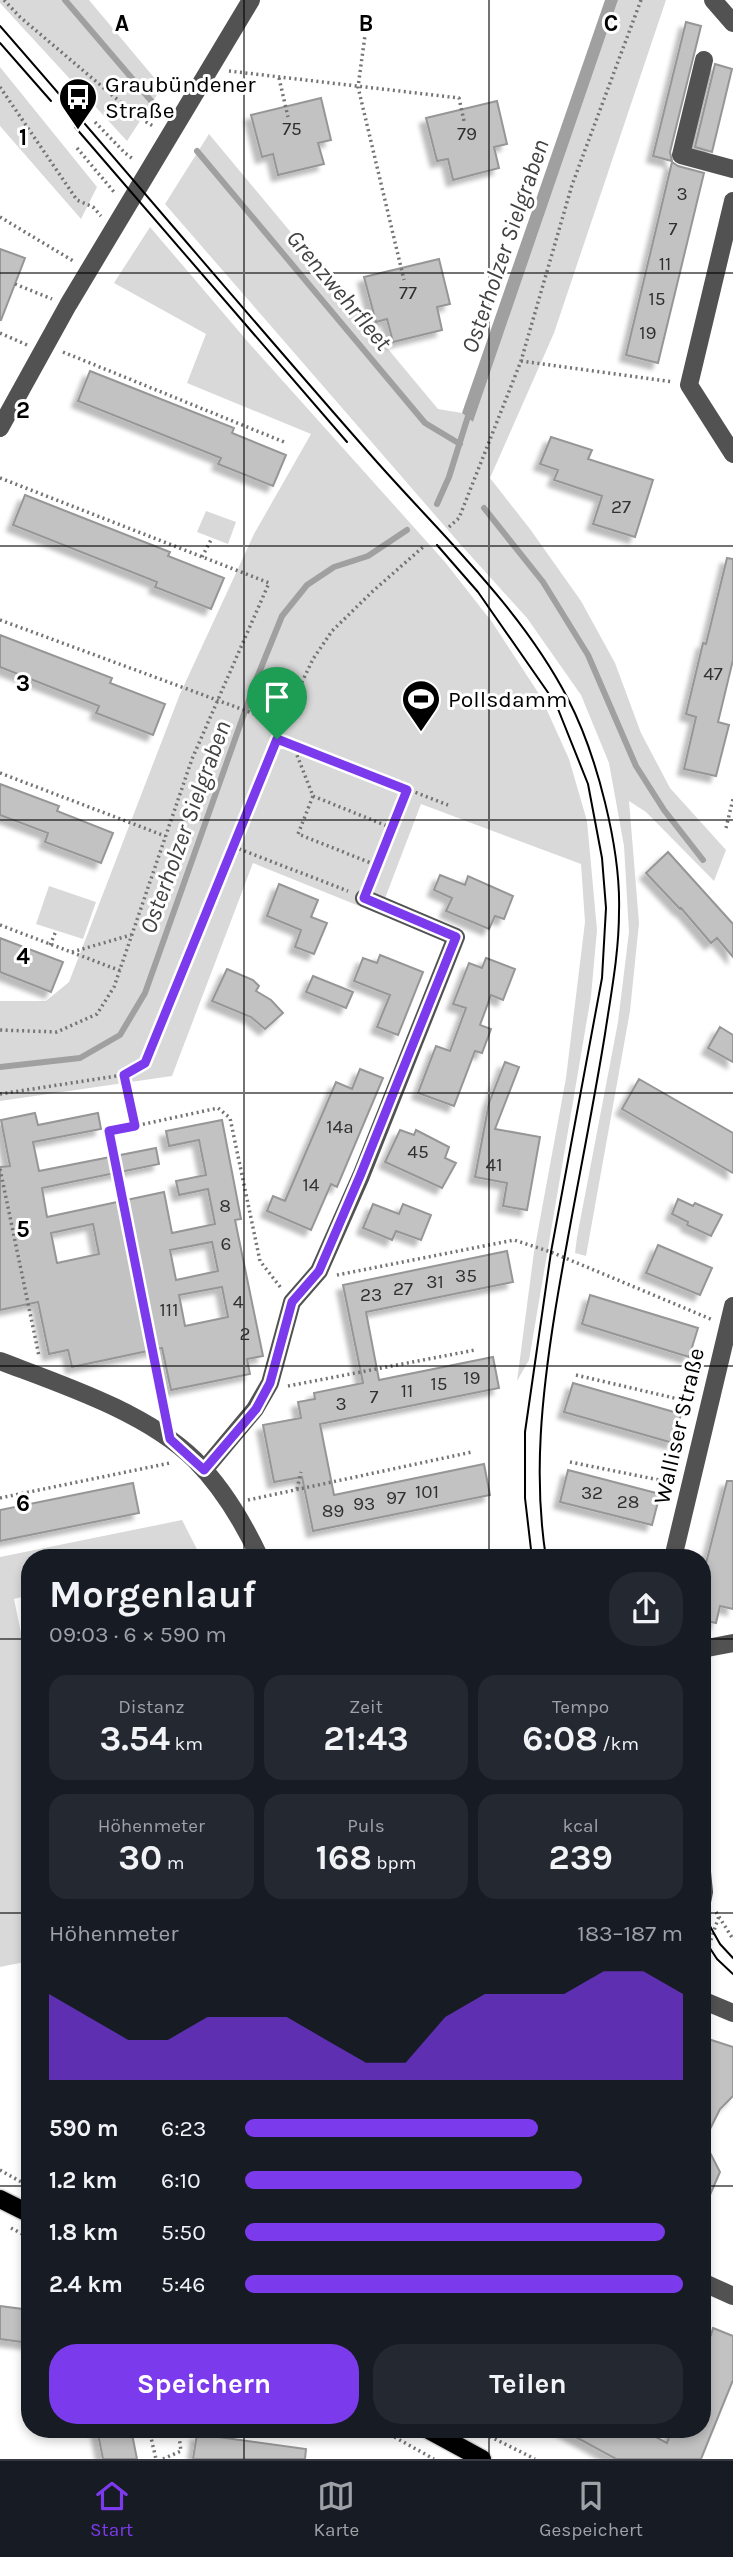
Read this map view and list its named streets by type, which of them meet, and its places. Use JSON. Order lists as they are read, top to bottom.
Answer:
{
  "streets": {
    "street": ["Walliser Straße"]
  },
  "water": ["Osterholzer Sielgraben", "Grenzwehrfleet"],
  "places": {
    "bus stop": ["Graubündener Straße"],
    "sports": ["Pollsdamm"]
  },
  "house_numbers": [
    "75",
    "79",
    "3",
    "7",
    "11",
    "77",
    "15",
    "19",
    "27",
    "47",
    "14a",
    "45",
    "41",
    "14",
    "8",
    "6",
    "35",
    "31",
    "27",
    "23",
    "4",
    "111",
    "2",
    "19",
    "15",
    "11",
    "7",
    "3",
    "101",
    "32",
    "97",
    "28",
    "93",
    "89"
  ],
  "page": {
    "heading": ["Morgenlauf", "09:03 · 6 × 590 m"],
    "stats": [
      ["Distanz", "3.54 km"],
      ["Zeit", "21:43"],
      ["Tempo", "6:08 /km"],
      ["Höhenmeter", "30 m"],
      ["Puls", "168 bpm"],
      ["kcal", "239"]
    ],
    "chart": ["Höhenmeter", "183–187 m"],
    "list": [
      {
        "name": "590 m",
        "note": "6:23"
      },
      {
        "name": "1.2 km",
        "note": "6:10"
      },
      {
        "name": "1.8 km",
        "note": "5:50"
      },
      {
        "name": "2.4 km",
        "note": "5:46"
      }
    ],
    "buttons": ["Speichern", "Teilen"],
    "tabs": ["Start", "Karte", "Gespeichert"]
  },
  "grid": {
    "columns": ["A", "B", "C"],
    "rows": [
      "1",
      "2",
      "3",
      "4",
      "5",
      "6"
    ]
  }
}
